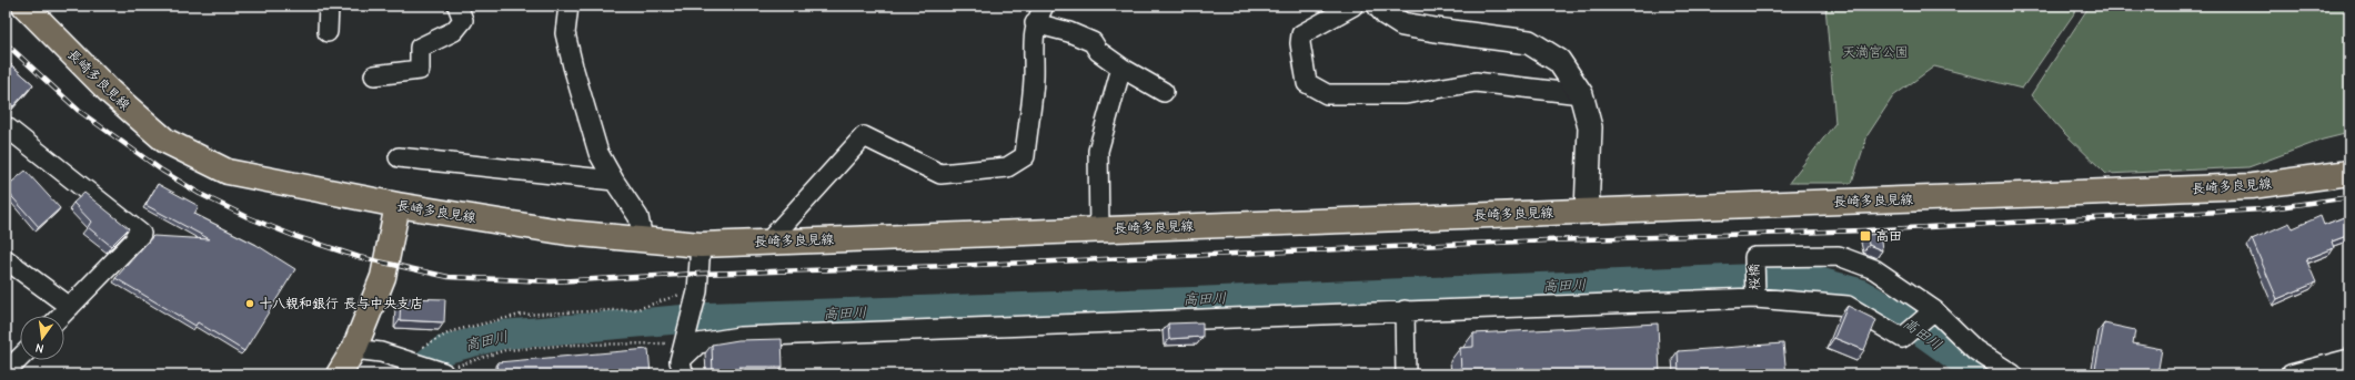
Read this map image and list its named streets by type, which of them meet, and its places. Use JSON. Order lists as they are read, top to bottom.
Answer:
{
  "streets": {
    "main road": ["長崎多良見線"],
    "street": ["桜橋"]
  },
  "water": ["高田川"],
  "parks": ["天満宮公園"],
  "places": {
    "transit": ["高田"],
    "other": ["十八親和銀行 長与中央支店"]
  },
  "north": "bottom"
}
